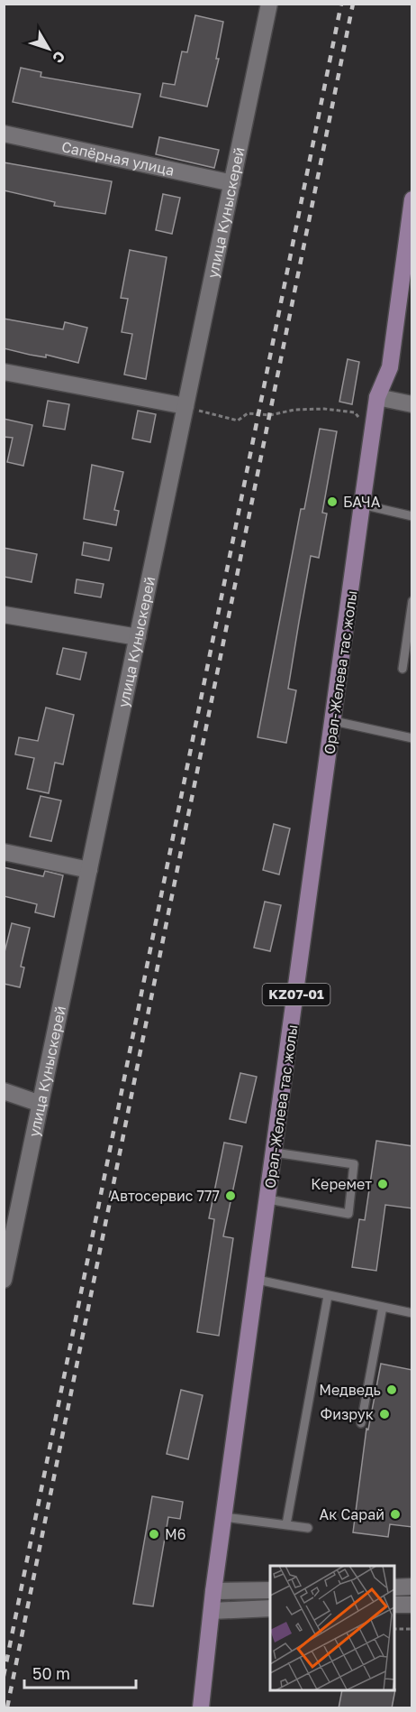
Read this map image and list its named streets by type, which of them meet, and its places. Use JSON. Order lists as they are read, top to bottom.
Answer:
{
  "streets": {
    "main road": ["Орал-Желева тас жолы", "KZ07-01"],
    "street": ["Сапёрная улица", "улица Куныскерей"]
  },
  "crossings": [
    ["Сапёрная улица", "улица Куныскерей"],
    ["Орал-Желева тас жолы", "KZ07-01"]
  ],
  "places": [
    "БАЧА",
    "Керемет",
    "Автосервис 777",
    "Медведь",
    "Физрук",
    "Ак Сарай",
    "М6"
  ],
  "scale_bar": "50 m",
  "north": "bottom right"
}
